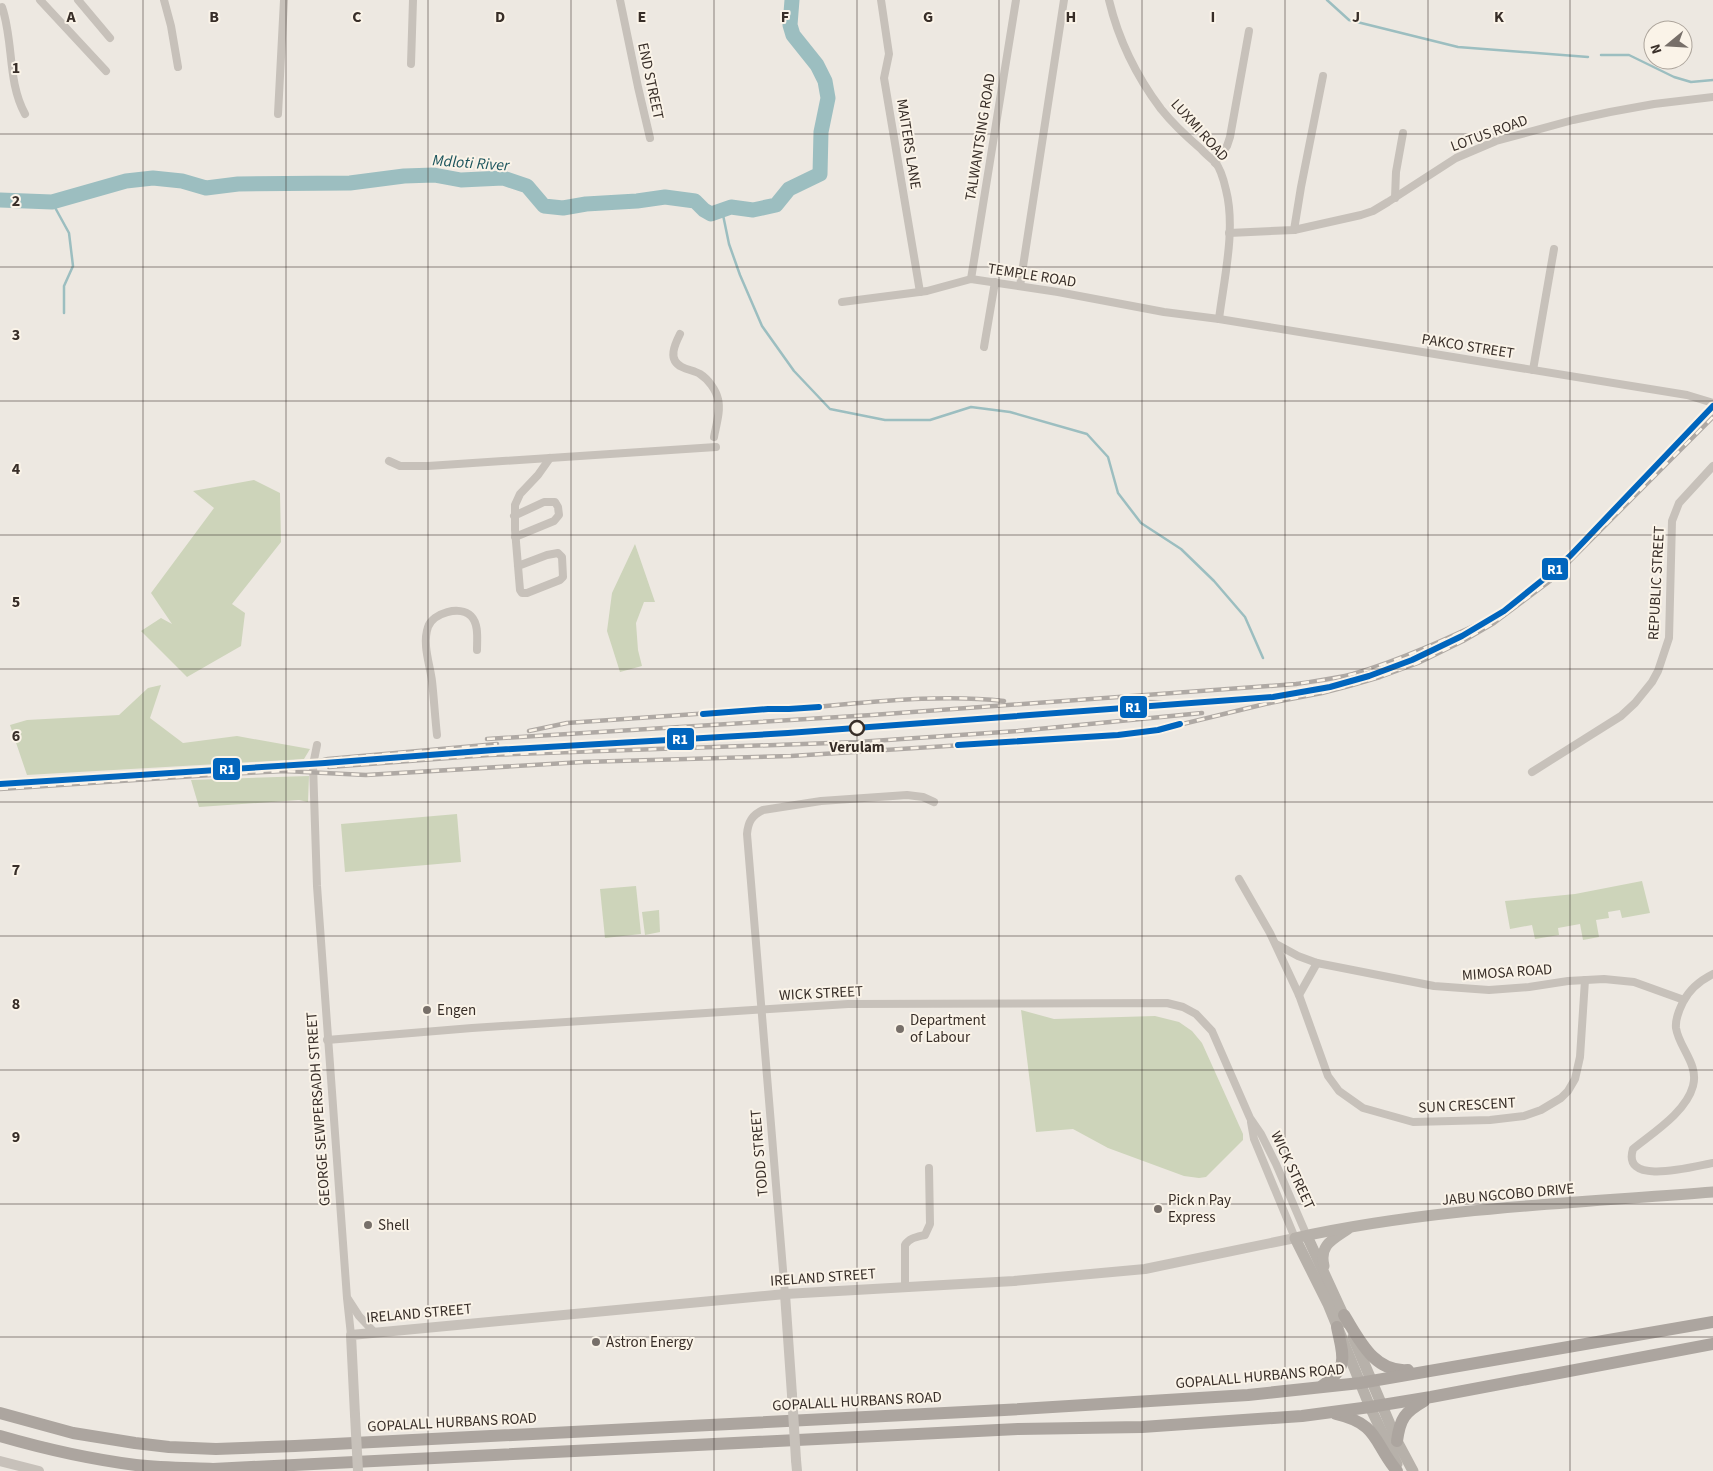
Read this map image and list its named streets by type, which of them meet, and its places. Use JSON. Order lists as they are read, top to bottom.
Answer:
{
  "streets": {
    "main road": ["JABU NGCOBO DRIVE", "GOPALALL HURBANS ROAD"],
    "street": [
      "END STREET",
      "LUXMI ROAD",
      "LOTUS ROAD",
      "TALWANTSING ROAD",
      "MAITERS LANE",
      "TEMPLE ROAD",
      "PAKCO STREET",
      "REPUBLIC STREET",
      "MIMOSA ROAD",
      "WICK STREET",
      "SUN CRESCENT",
      "GEORGE SEWPERSADH STREET",
      "TODD STREET",
      "IRELAND STREET"
    ]
  },
  "crossings": [
    ["LUXMI ROAD", "LOTUS ROAD"],
    ["LUXMI ROAD", "TEMPLE ROAD"],
    ["LUXMI ROAD", "PAKCO STREET"],
    ["TALWANTSING ROAD", "TEMPLE ROAD"],
    ["MAITERS LANE", "TEMPLE ROAD"],
    ["TEMPLE ROAD", "PAKCO STREET"],
    ["MIMOSA ROAD", "SUN CRESCENT"],
    ["WICK STREET", "GEORGE SEWPERSADH STREET"],
    ["WICK STREET", "TODD STREET"],
    ["WICK STREET", "JABU NGCOBO DRIVE"],
    ["WICK STREET", "IRELAND STREET"],
    ["GEORGE SEWPERSADH STREET", "IRELAND STREET"],
    ["TODD STREET", "IRELAND STREET"],
    ["JABU NGCOBO DRIVE", "IRELAND STREET"]
  ],
  "water": ["Mdloti River"],
  "places": [
    "Verulam",
    "Engen",
    "Department of Labour",
    "Pick n Pay Express",
    "Shell",
    "Astron Energy"
  ],
  "lines": ["transit line R1"],
  "north": "left",
  "grid": {
    "columns": [
      "A",
      "B",
      "C",
      "D",
      "E",
      "F",
      "G",
      "H",
      "I",
      "J",
      "K"
    ],
    "rows": [
      "1",
      "2",
      "3",
      "4",
      "5",
      "6",
      "7",
      "8",
      "9"
    ]
  }
}
